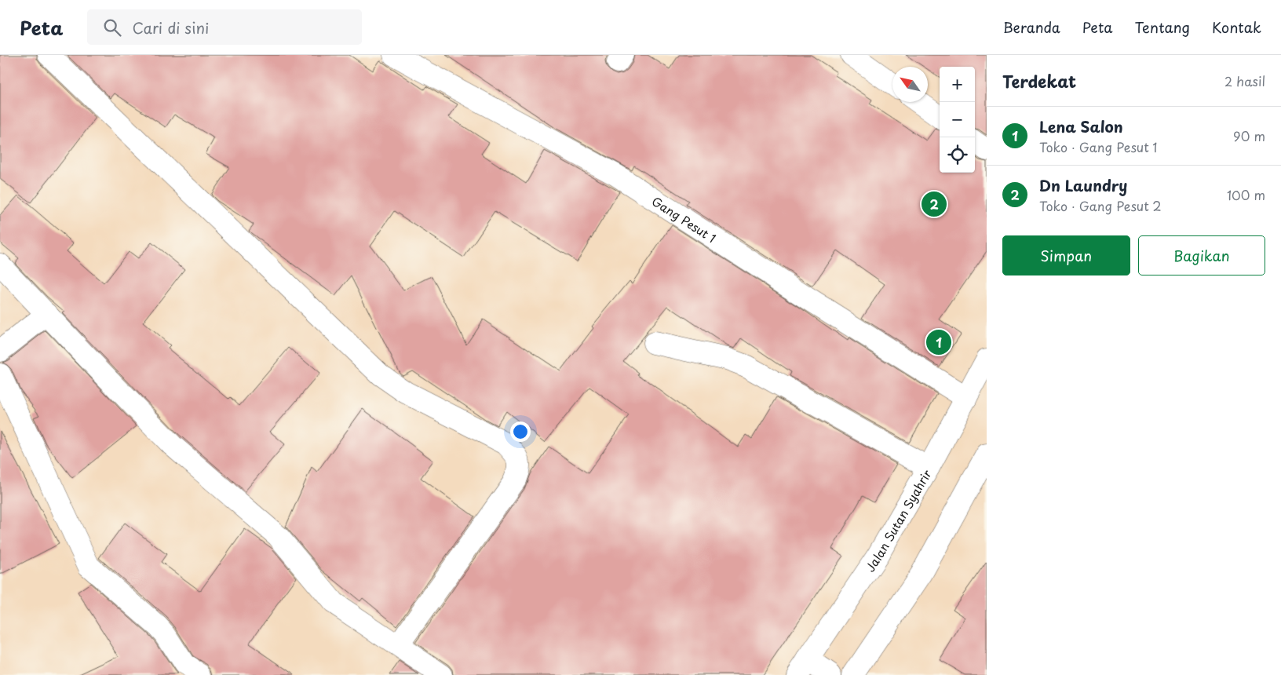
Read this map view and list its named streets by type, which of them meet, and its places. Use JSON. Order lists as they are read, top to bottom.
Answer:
{
  "streets": {
    "street": ["Gang Pesut 1", "Jalan Sutan Syahrir"]
  },
  "crossings": [
    ["Gang Pesut 1", "Jalan Sutan Syahrir"]
  ],
  "north": "top left",
  "page": {
    "header": "Peta",
    "search": "Cari di sini",
    "nav": [
      "Beranda",
      "Peta",
      "Tentang",
      "Kontak"
    ],
    "heading": ["Terdekat", "2 hasil"],
    "map_buttons": ["+", "−"],
    "list": [
      {
        "mark": "1",
        "name": "Lena Salon",
        "note": "Toko · Gang Pesut 1",
        "value": "90 m"
      },
      {
        "mark": "2",
        "name": "Dn Laundry",
        "note": "Toko · Gang Pesut 2",
        "value": "100 m"
      }
    ],
    "pins": ["2", "1"],
    "buttons": ["Simpan", "Bagikan"]
  }
}
